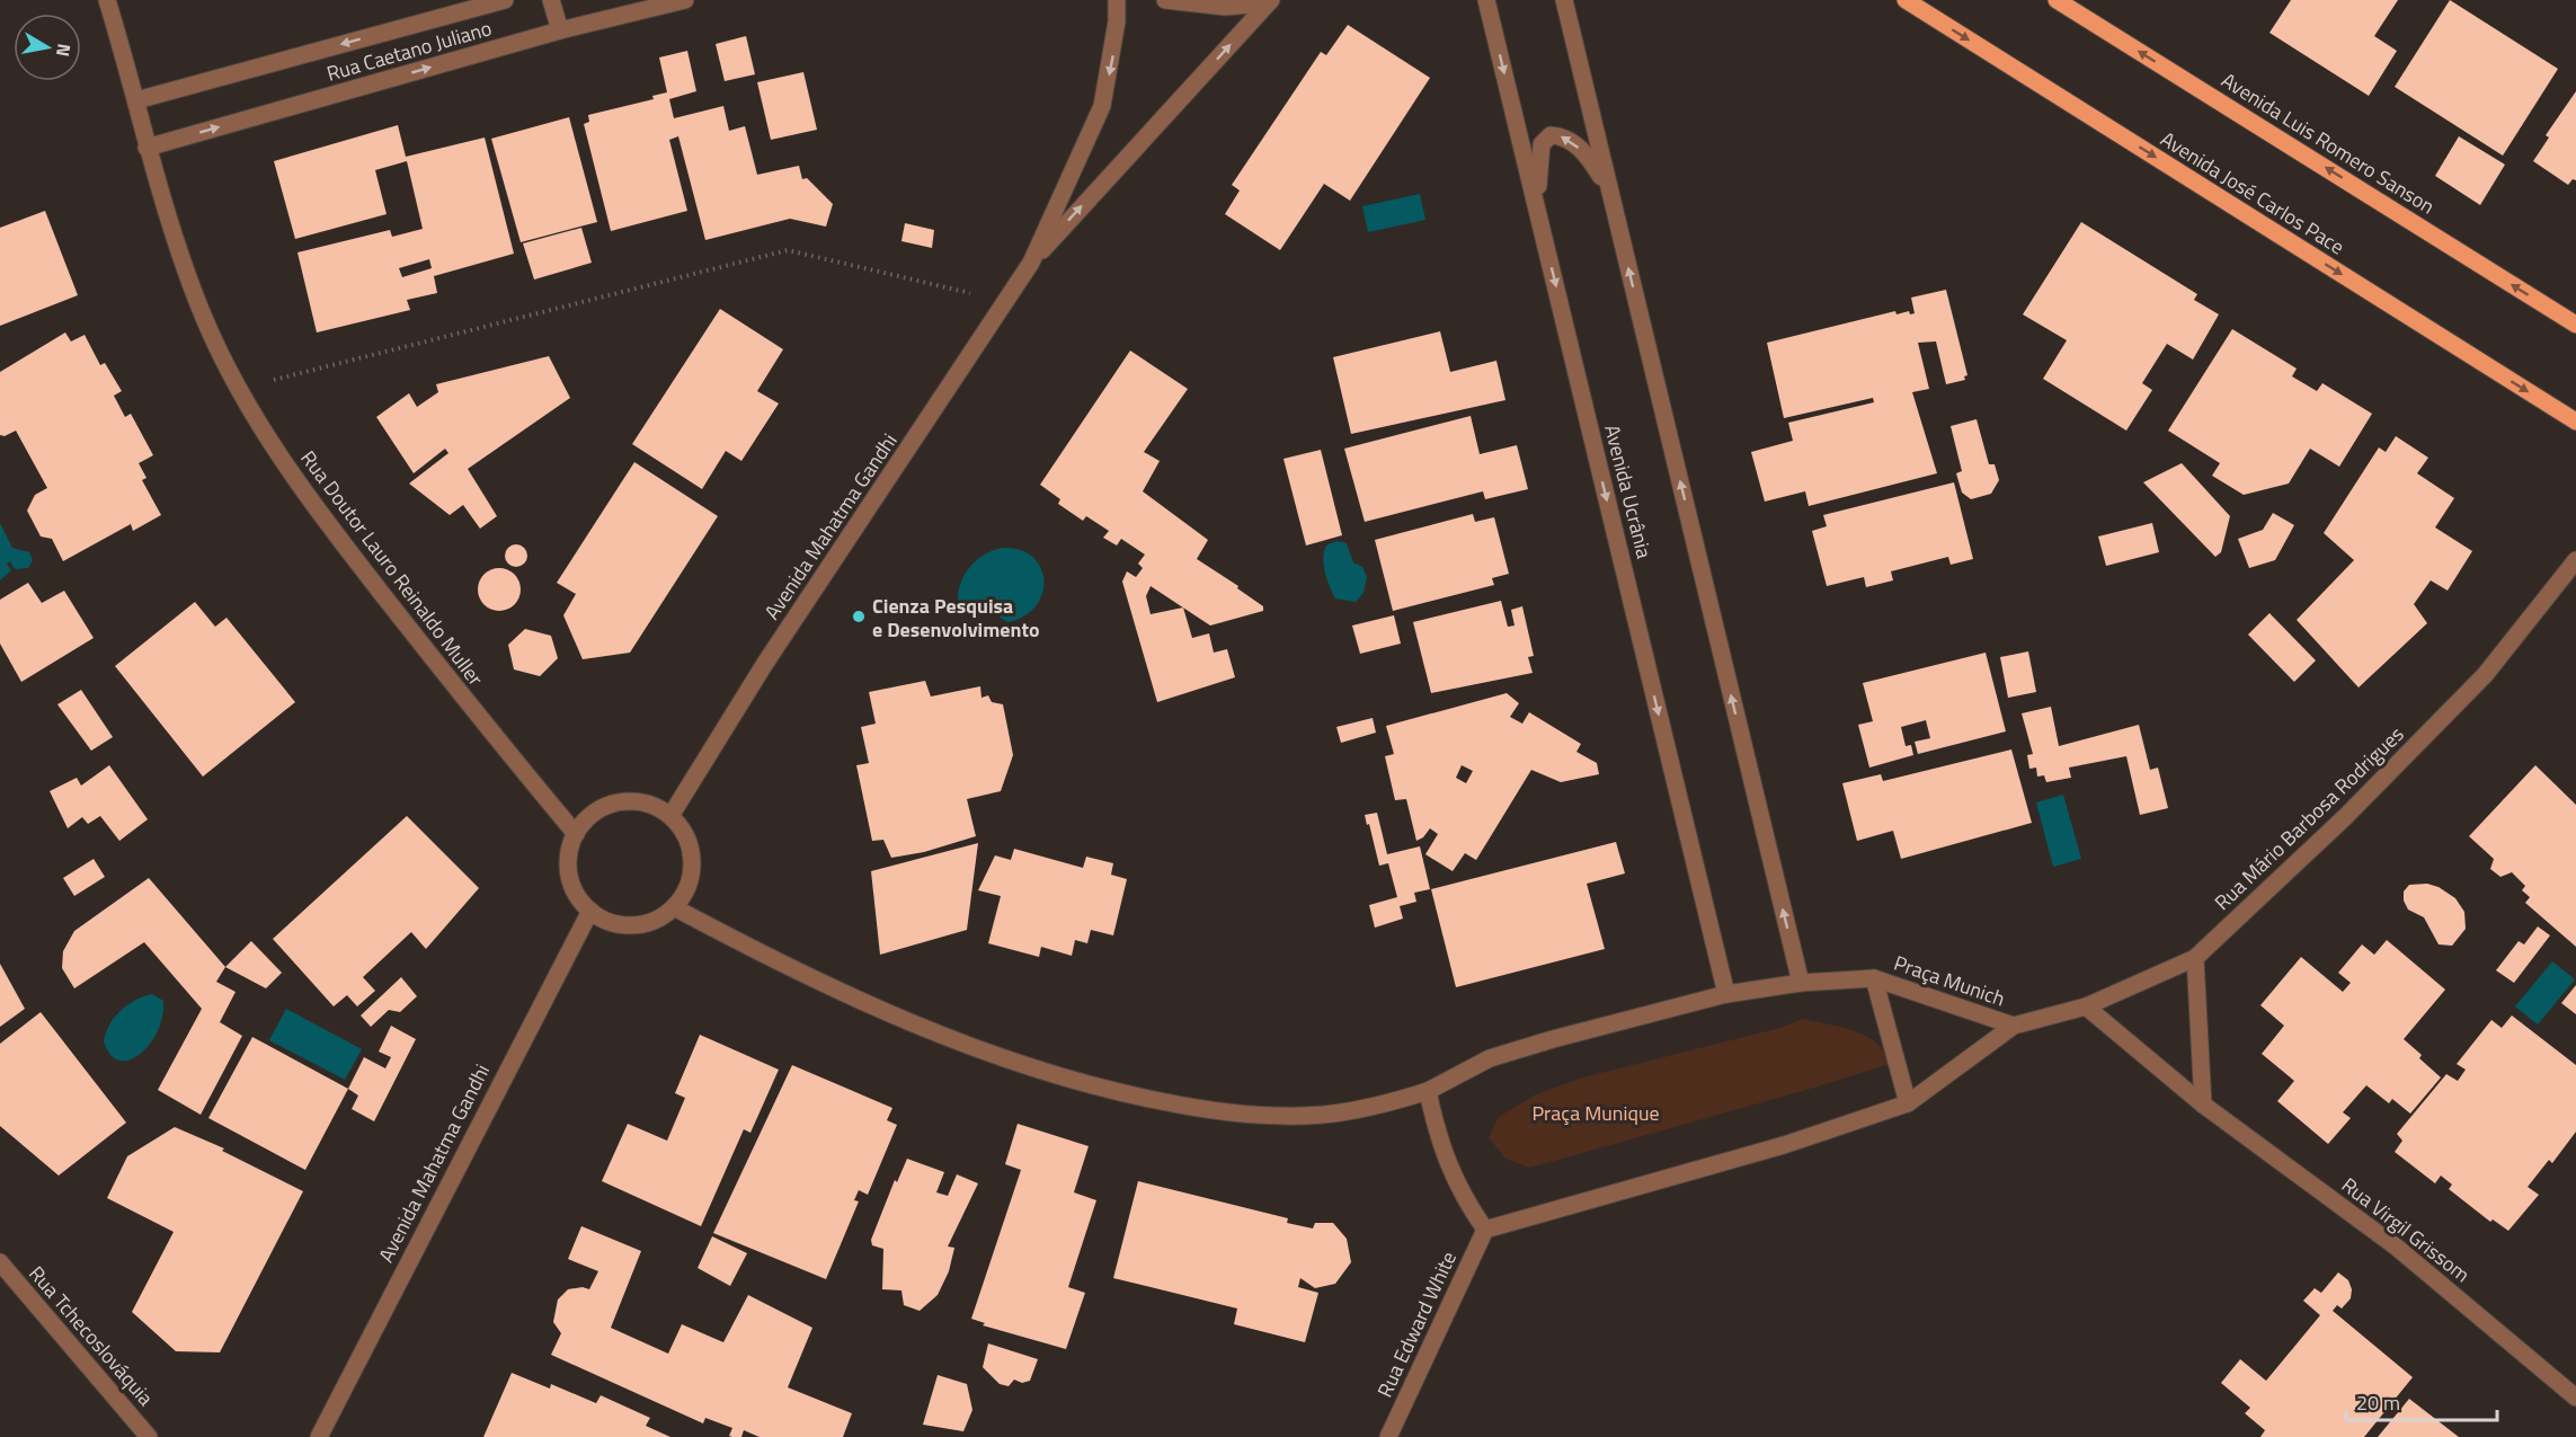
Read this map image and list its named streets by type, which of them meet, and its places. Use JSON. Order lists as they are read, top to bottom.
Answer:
{
  "streets": {
    "main road": ["Avenida Luis Romero Sanson", "Avenida José Carlos Pace"],
    "street": [
      "Rua Caetano Juliano",
      "Avenida Ucrânia",
      "Avenida Mahatma Gandhi",
      "Rua Doutor Lauro Reinaldo Muller",
      "Rua Mário Barbosa Rodrigues",
      "Praça Munich",
      "Rua Virgil Grissom",
      "Rua Edward White",
      "Rua Tchecoslováquia"
    ]
  },
  "crossings": [
    ["Rua Caetano Juliano", "Rua Doutor Lauro Reinaldo Muller"],
    ["Avenida Ucrânia", "Praça Munich"],
    ["Avenida Mahatma Gandhi", "Rua Doutor Lauro Reinaldo Muller"],
    ["Rua Mário Barbosa Rodrigues", "Praça Munich"],
    ["Rua Mário Barbosa Rodrigues", "Rua Virgil Grissom"],
    ["Praça Munich", "Rua Edward White"]
  ],
  "one_way": ["Avenida Luis Romero Sanson", "Avenida José Carlos Pace"],
  "parks": ["Praça Munique"],
  "places": ["Cienza Pesquisa e Desenvolvimento"],
  "scale_bar": "20 m",
  "north": "right"
}
